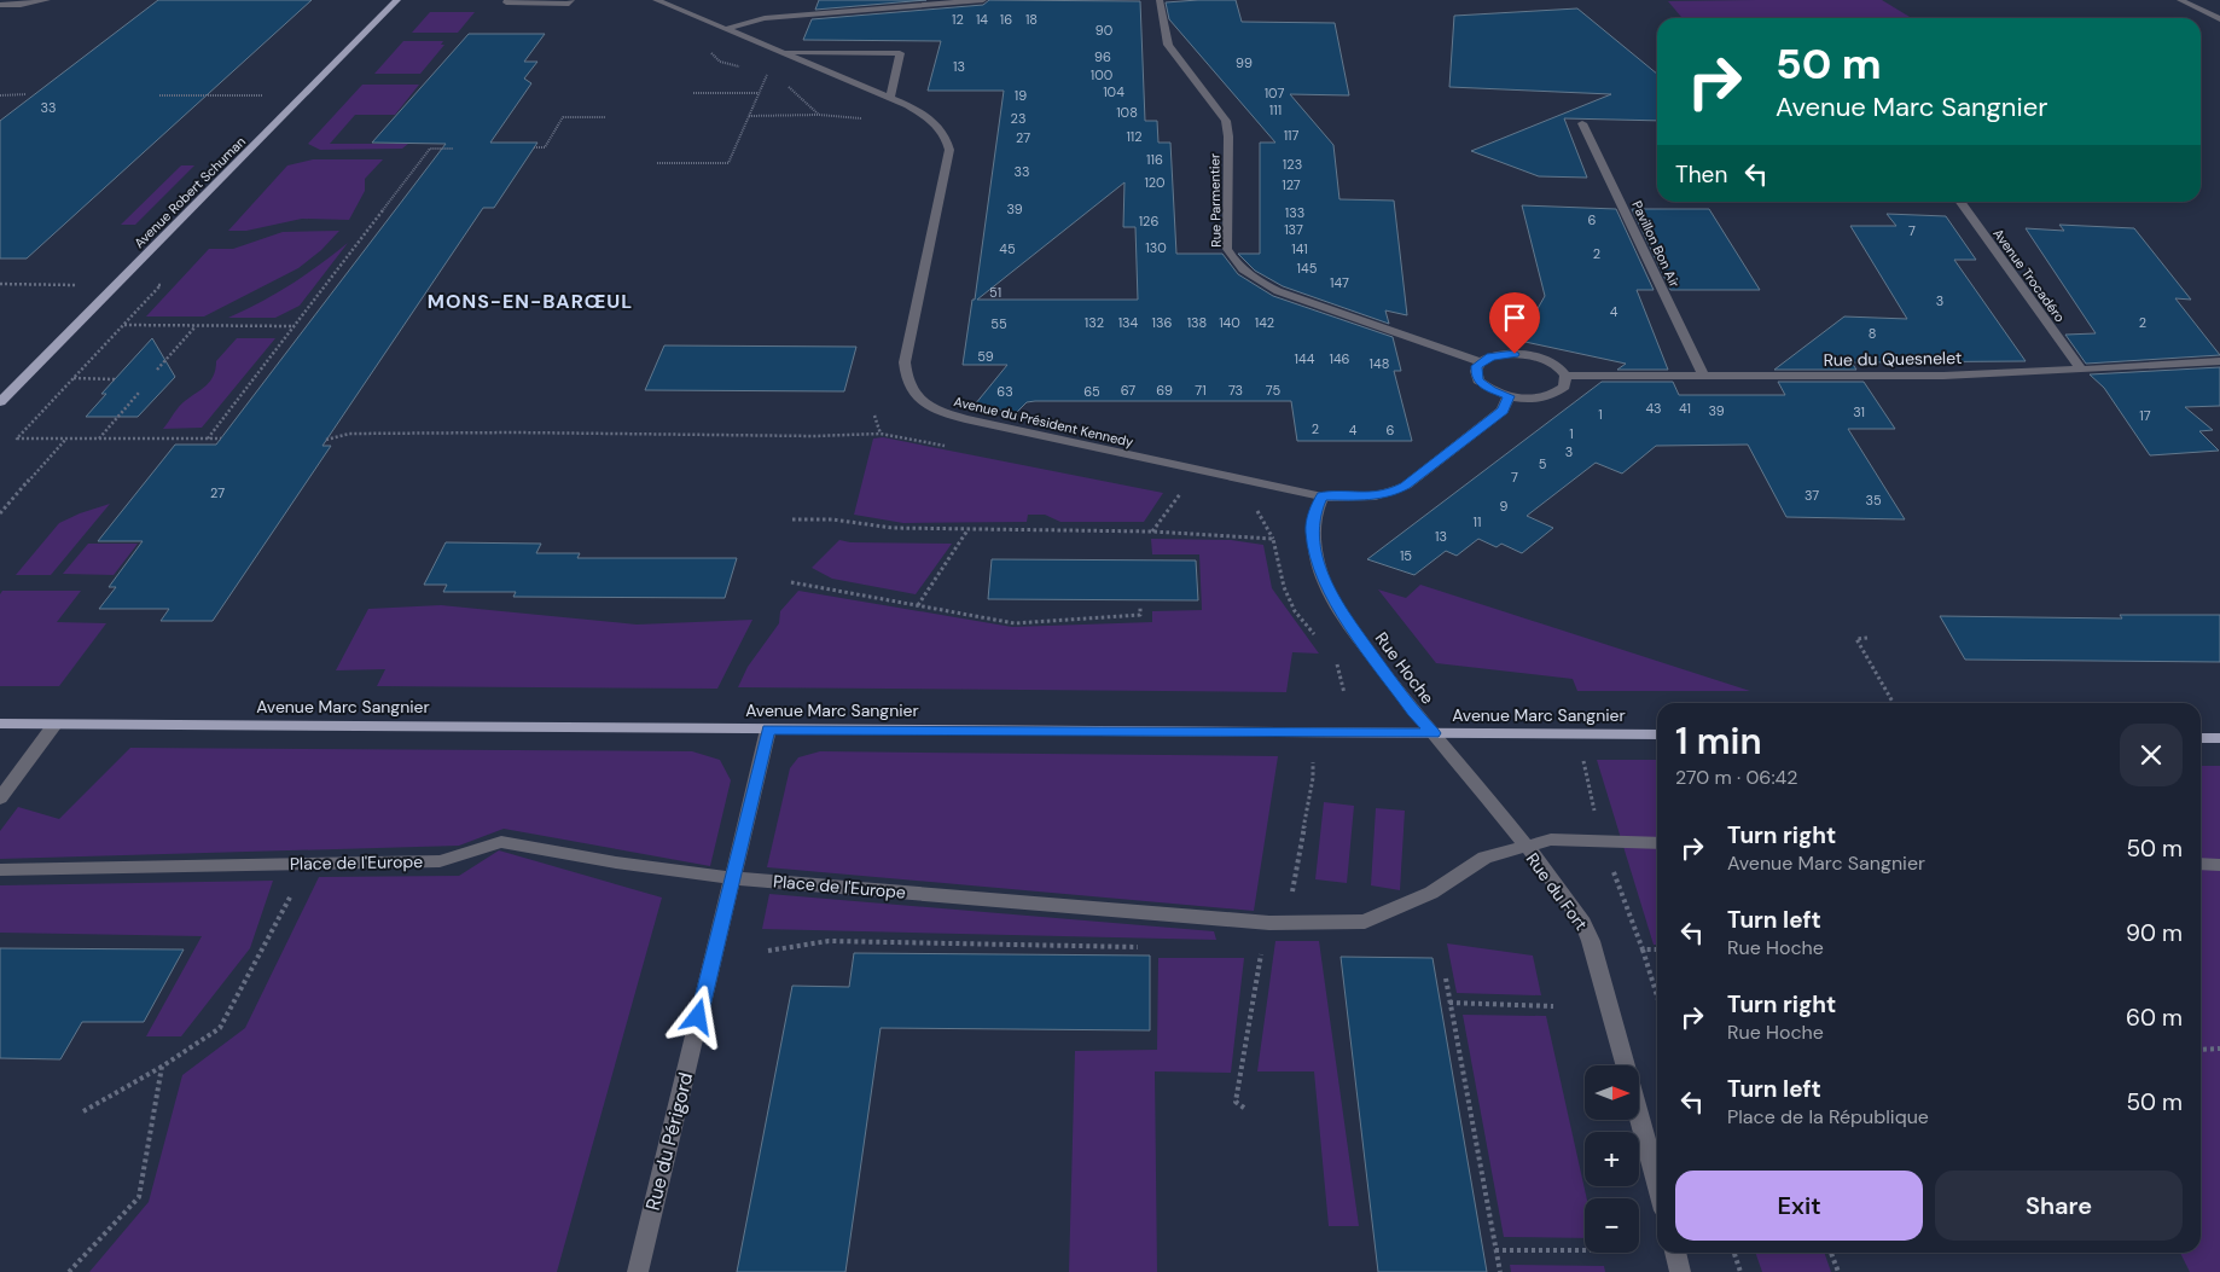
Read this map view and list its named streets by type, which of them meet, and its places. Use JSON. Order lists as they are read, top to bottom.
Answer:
{
  "streets": {
    "main road": ["Avenue Robert Schuman", "Avenue Marc Sangnier"],
    "street": [
      "Rue Parmentier",
      "Pavillon Bon Air",
      "Avenue Trocadéro",
      "Rue du Quesnelet",
      "Avenue du Président Kennedy",
      "Rue Hoche",
      "Place de l'Europe",
      "Rue du Fort",
      "Rue du Périgord"
    ]
  },
  "crossings": [
    ["Pavillon Bon Air", "Rue du Quesnelet"],
    ["Avenue Trocadéro", "Rue du Quesnelet"],
    ["Avenue du Président Kennedy", "Rue Hoche"],
    ["Rue Hoche", "Avenue Marc Sangnier"],
    ["Rue Hoche", "Rue du Fort"],
    ["Avenue Marc Sangnier", "Rue du Fort"],
    ["Avenue Marc Sangnier", "Rue du Périgord"],
    ["Place de l'Europe", "Rue du Fort"],
    ["Place de l'Europe", "Rue du Périgord"]
  ],
  "districts": ["MONS-EN-BARŒUL"],
  "house_numbers": [
    "12",
    "14",
    "16",
    "18",
    "90",
    "96",
    "99",
    "13",
    "100",
    "104",
    "107",
    "19",
    "33",
    "111",
    "108",
    "23",
    "117",
    "112",
    "27",
    "116",
    "123",
    "33",
    "120",
    "127",
    "39",
    "133",
    "6",
    "126",
    "137",
    "7",
    "130",
    "45",
    "141",
    "2",
    "145",
    "147",
    "51",
    "3",
    "4",
    "132",
    "134",
    "136",
    "138",
    "140",
    "142",
    "2",
    "55",
    "8",
    "59",
    "144",
    "146",
    "148",
    "67",
    "69",
    "71",
    "73",
    "75",
    "63",
    "65",
    "43",
    "41",
    "39",
    "31",
    "1",
    "17",
    "2",
    "4",
    "6",
    "1",
    "3",
    "5",
    "7",
    "27",
    "37",
    "35",
    "9",
    "11",
    "13",
    "15"
  ],
  "north": "right",
  "page": {
    "turn": ["50 m", "Avenue Marc Sangnier"],
    "then": "Then",
    "heading": ["1 min", "270 m · 06:42"],
    "list": [
      {
        "name": "Turn right",
        "note": "Avenue Marc Sangnier",
        "value": "50 m"
      },
      {
        "name": "Turn left",
        "note": "Rue Hoche",
        "value": "90 m"
      },
      {
        "name": "Turn right",
        "note": "Rue Hoche",
        "value": "60 m"
      },
      {
        "name": "Turn left",
        "note": "Place de la République",
        "value": "50 m"
      }
    ],
    "map_buttons": ["+", "−"],
    "buttons": ["Exit", "Share"]
  }
}
